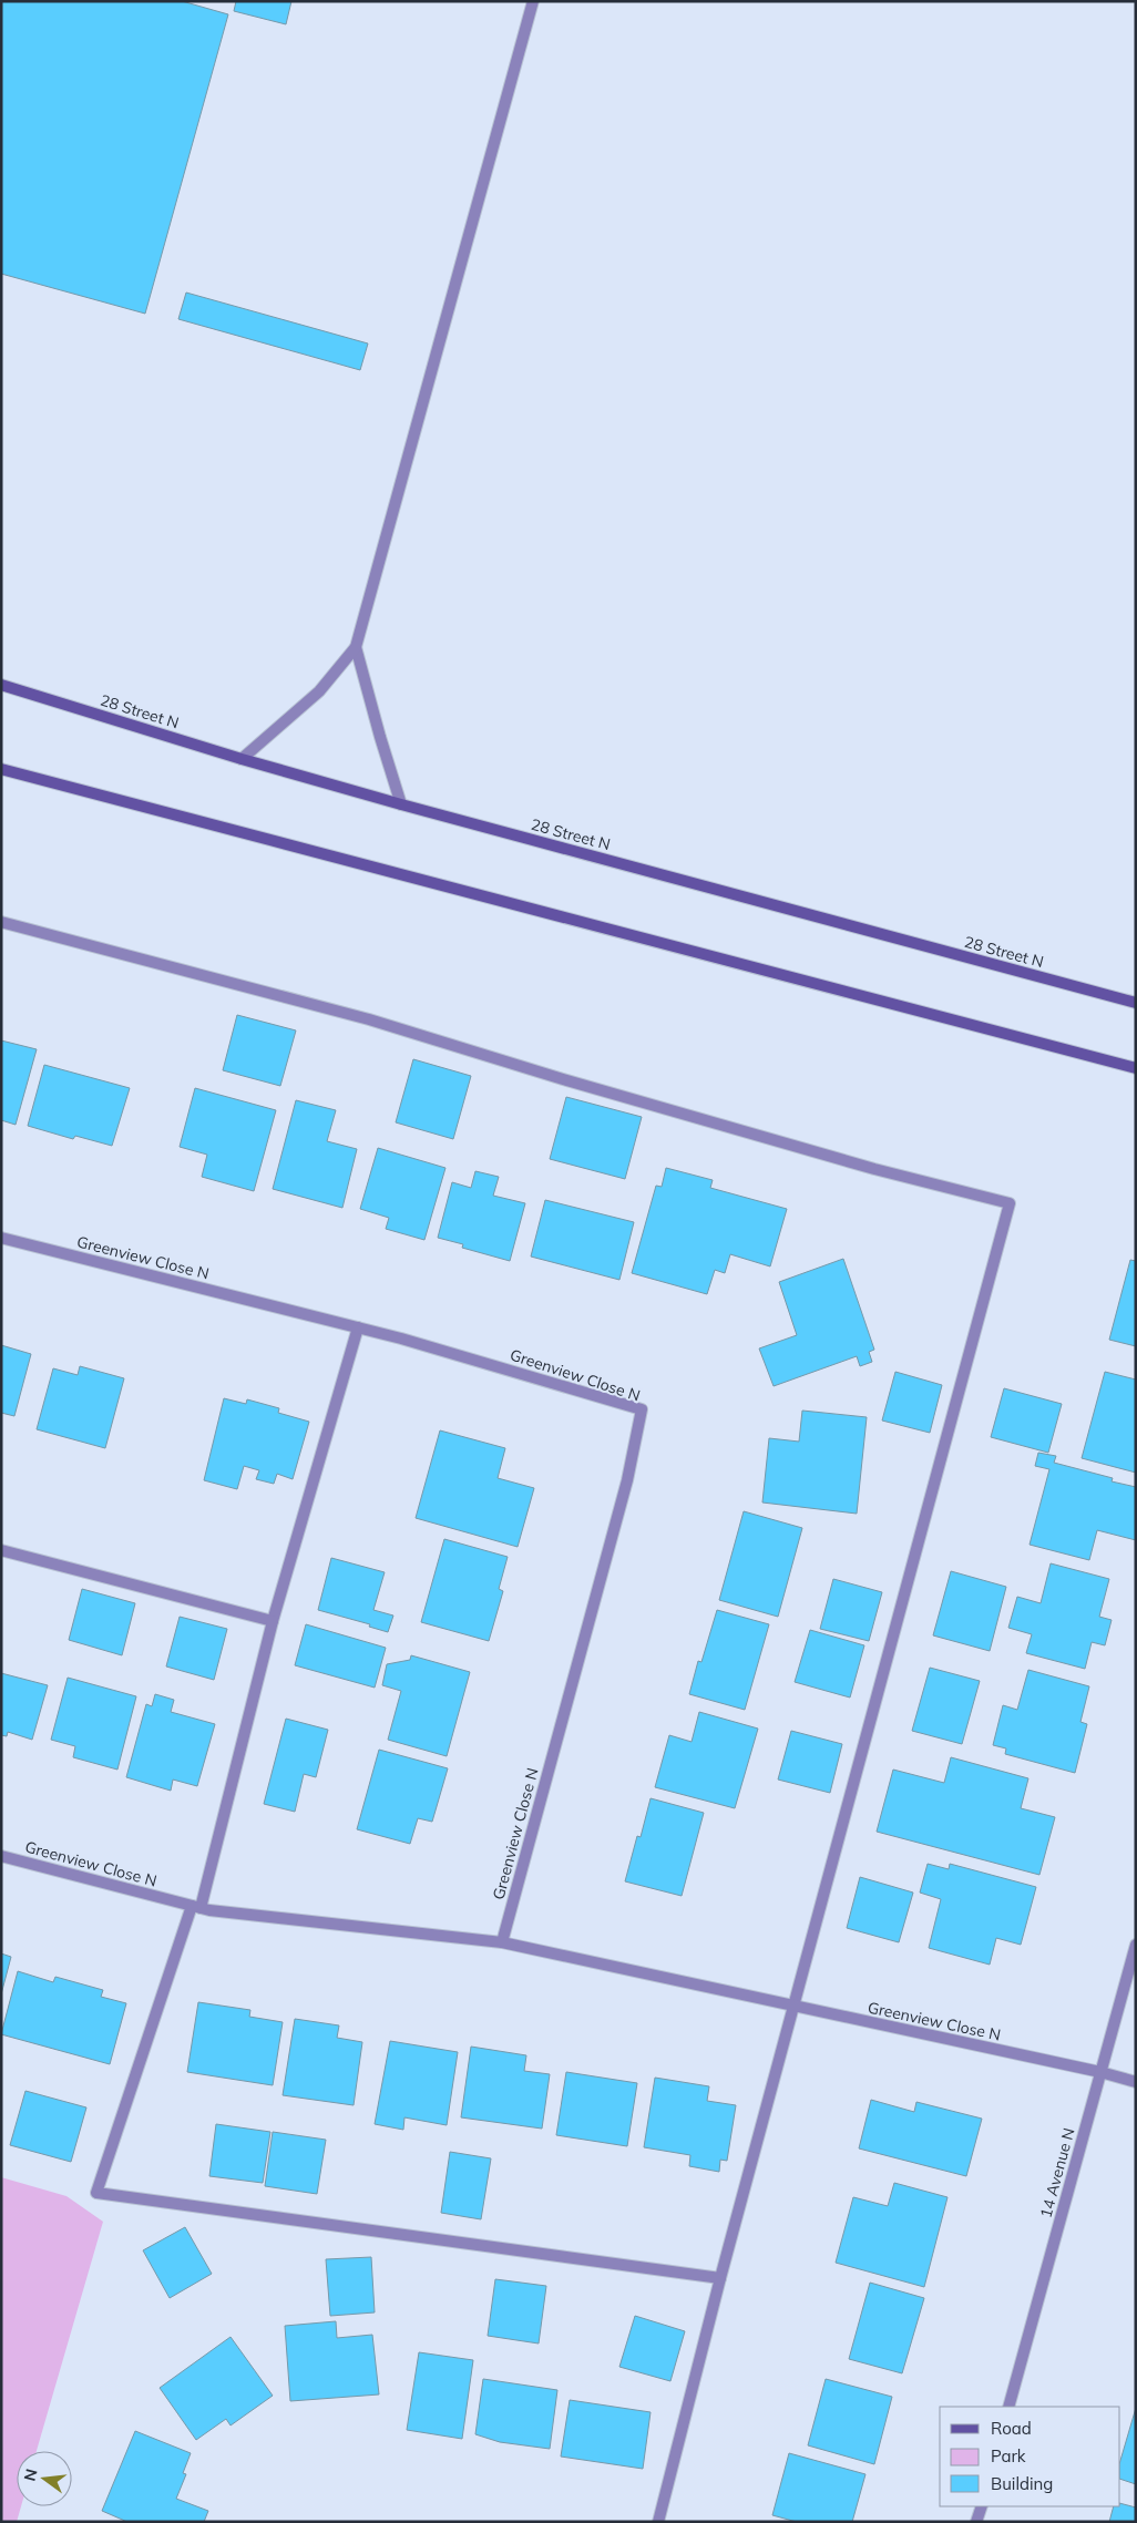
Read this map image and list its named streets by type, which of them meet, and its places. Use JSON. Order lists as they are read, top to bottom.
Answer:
{
  "streets": {
    "main road": ["28 Street N"],
    "street": ["Greenview Close N", "14 Avenue N"]
  },
  "crossings": [
    ["Greenview Close N", "14 Avenue N"]
  ],
  "legend": ["Road", "Park", "Building"],
  "north": "left"
}
